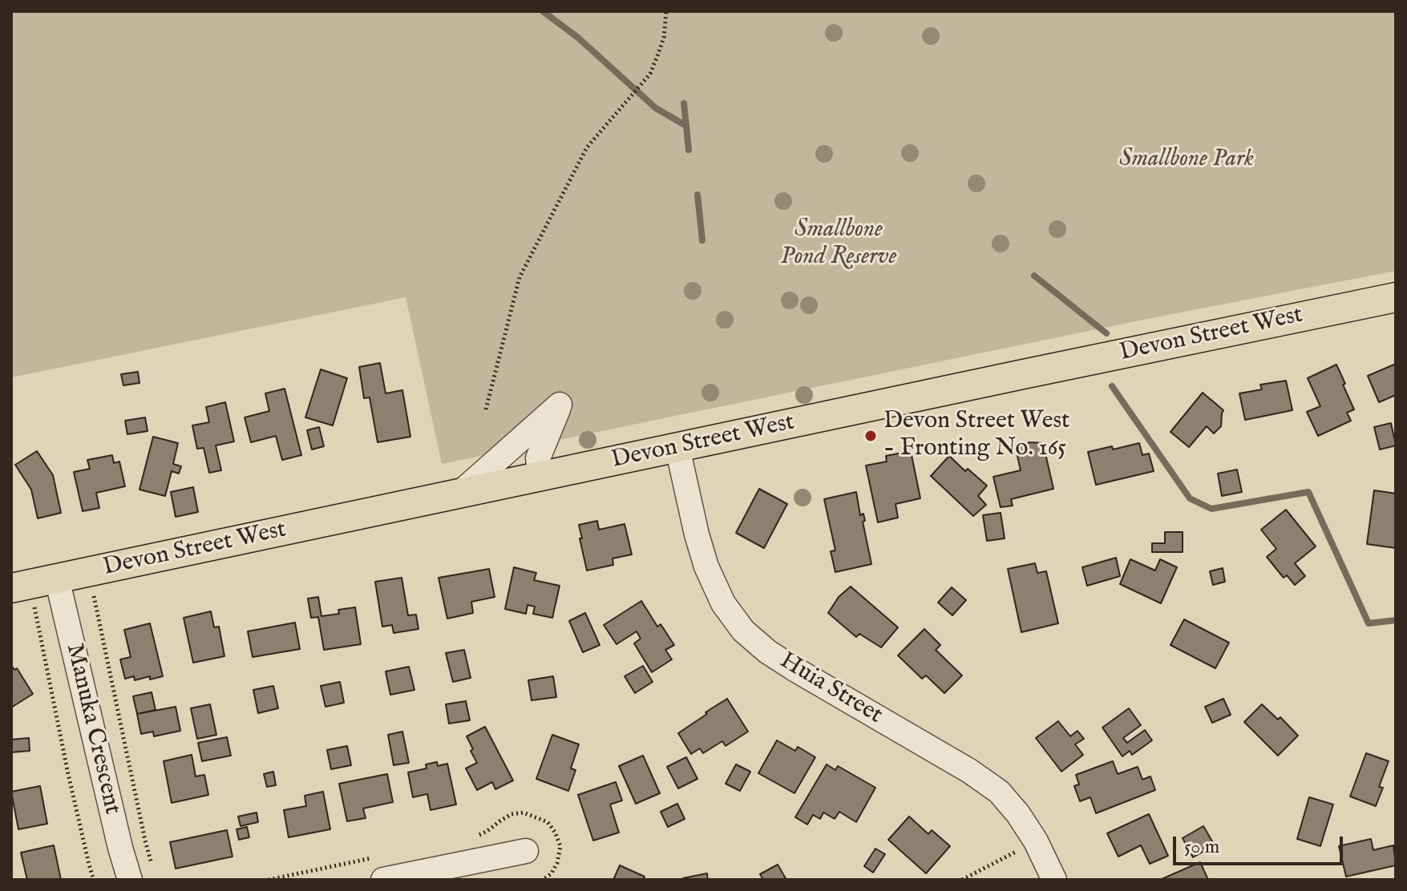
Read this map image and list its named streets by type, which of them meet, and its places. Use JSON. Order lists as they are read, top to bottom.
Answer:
{
  "streets": {
    "main road": ["Devon Street West"],
    "street": ["Huia Street", "Manuka Crescent"]
  },
  "crossings": [
    ["Devon Street West", "Huia Street"],
    ["Devon Street West", "Manuka Crescent"]
  ],
  "parks": ["Smallbone Park", "Smallbone Pond Reserve"],
  "places": ["Devon Street West - Fronting No. 165"],
  "scale_bar": "50 m"
}
